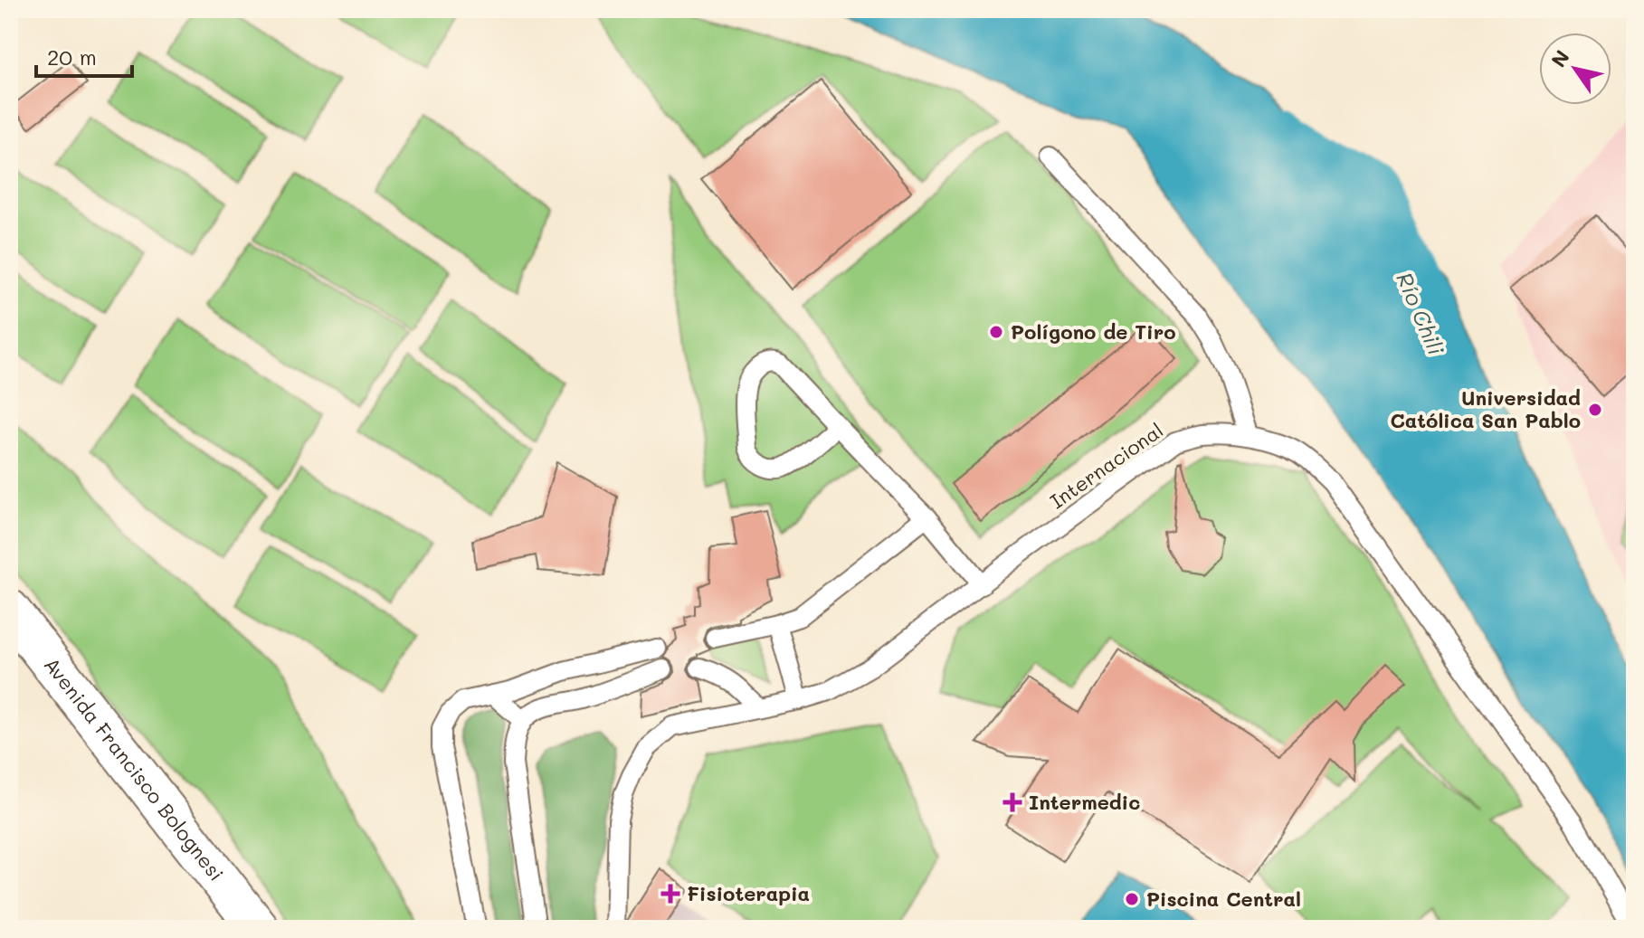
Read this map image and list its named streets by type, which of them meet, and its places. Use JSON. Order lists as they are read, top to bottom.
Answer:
{
  "streets": {
    "street": ["Avenida Francisco Bolognesi"],
    "lane": ["Internacional"]
  },
  "water": ["Río Chili"],
  "places": {
    "other": ["Polígono de Tiro", "Universidad Católica San Pablo", "Piscina Central"],
    "health": ["Intermedic", "Fisioterapia"]
  },
  "scale_bar": "20 m",
  "north": "top left"
}
